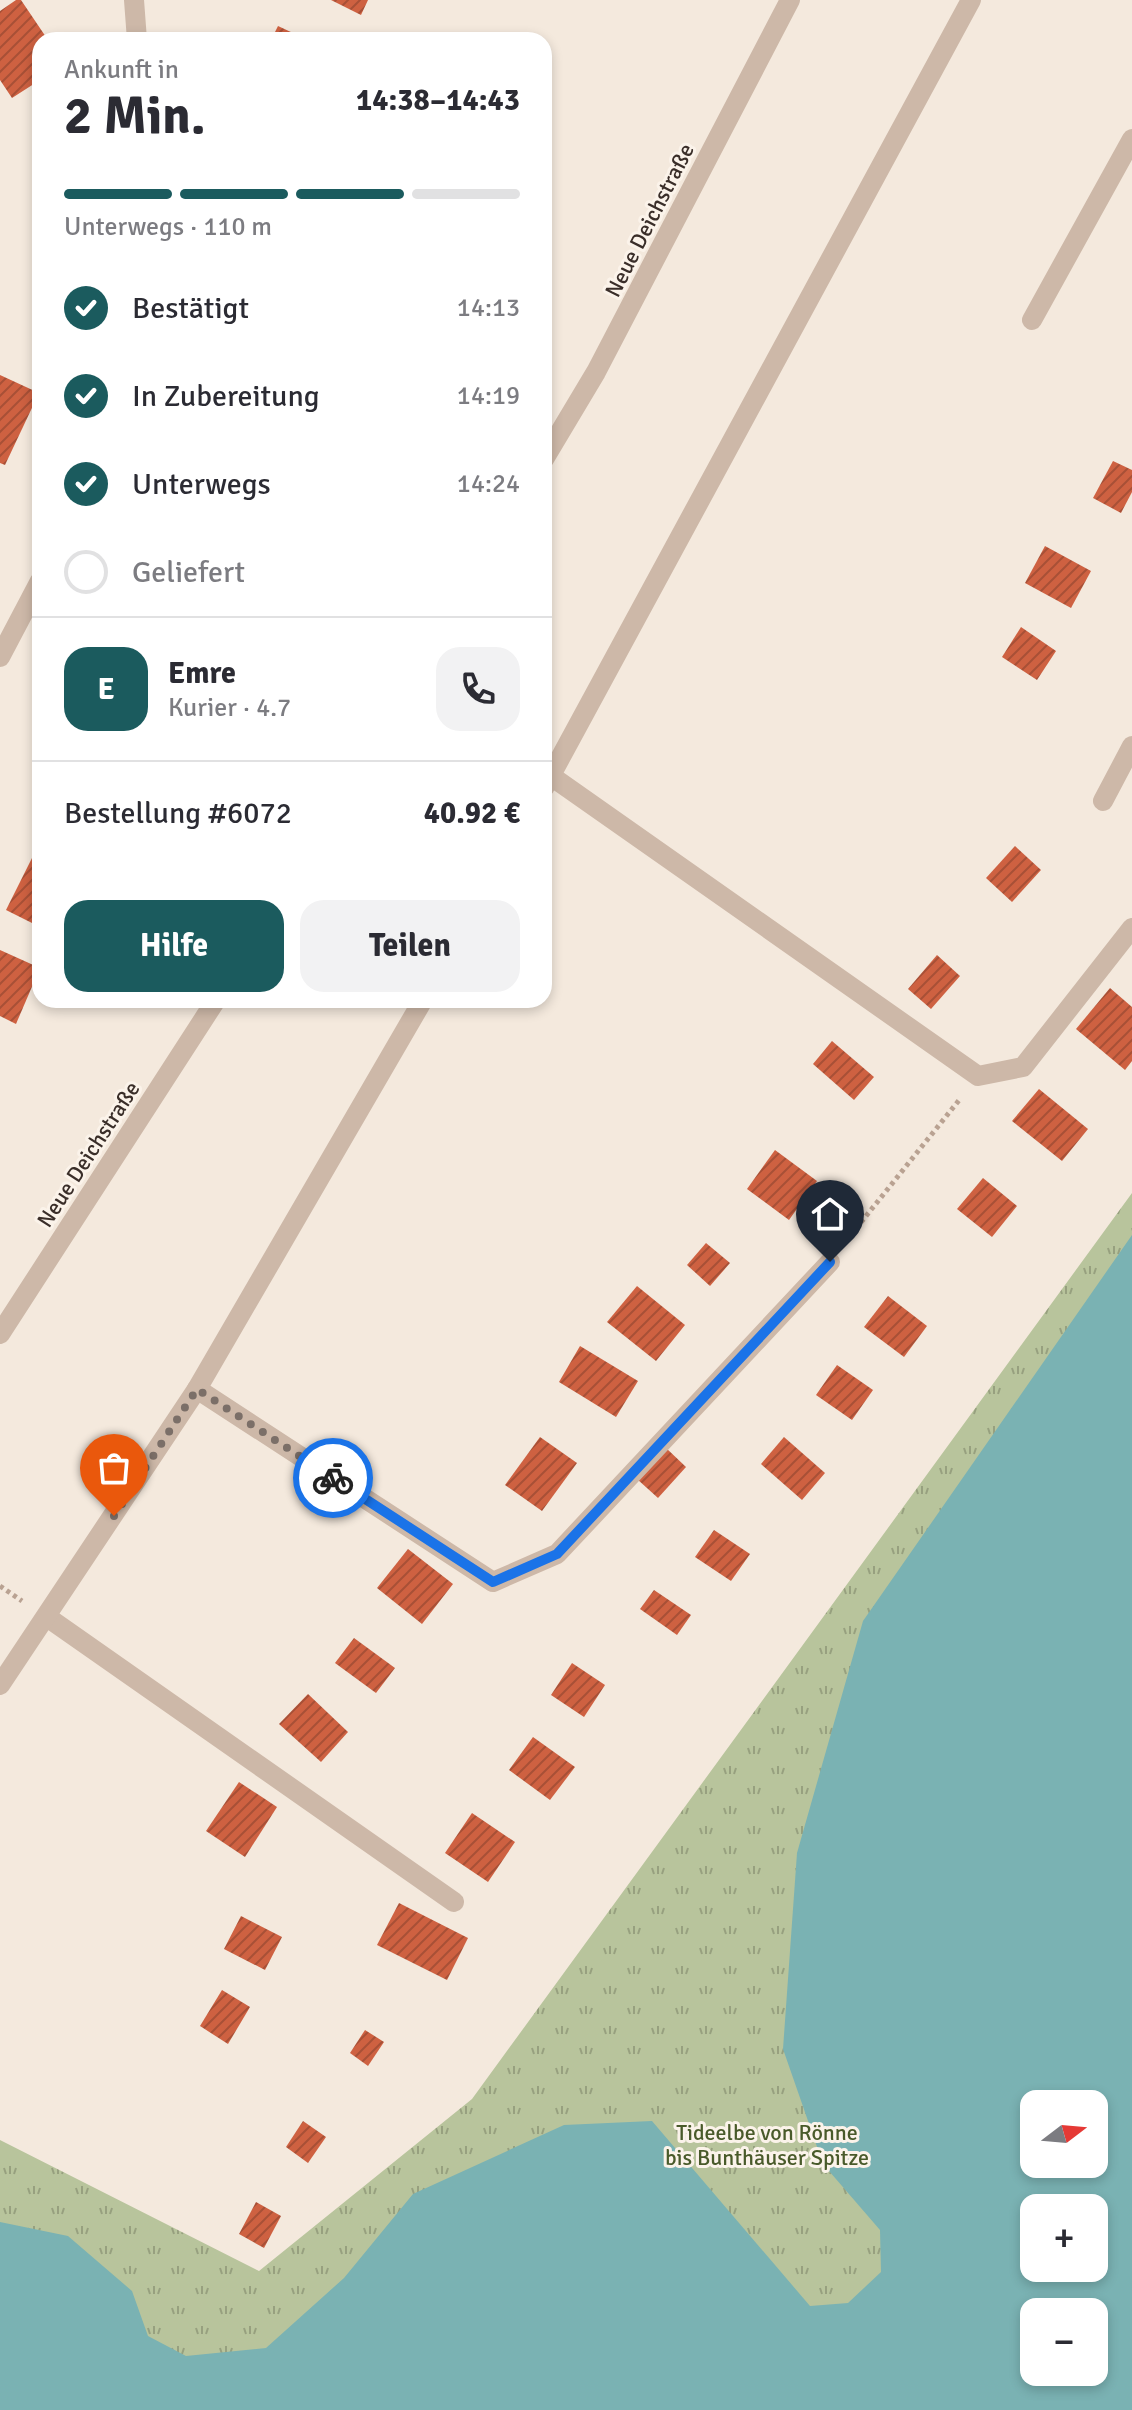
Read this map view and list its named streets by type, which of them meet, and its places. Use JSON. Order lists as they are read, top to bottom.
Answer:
{
  "streets": {
    "street": ["Neue Deichstraße"]
  },
  "parks": ["Tideelbe von Rönne bis Bunthäuser Spitze"],
  "north": "right",
  "page": {
    "heading": ["2 Min.", "Ankunft in", "14:38–14:43"],
    "panel": [
      "Emre",
      "Kurier · 4.7",
      "Bestellung #6072",
      "40.92 €"
    ],
    "bar": "Unterwegs · 110 m",
    "list": [
      ["Bestätigt", "14:13"],
      ["In Zubereitung", "14:19"],
      ["Unterwegs", "14:24"],
      "Geliefert"
    ],
    "round": "E",
    "buttons": ["Hilfe", "Teilen"],
    "map_buttons": ["+", "−"]
  }
}
